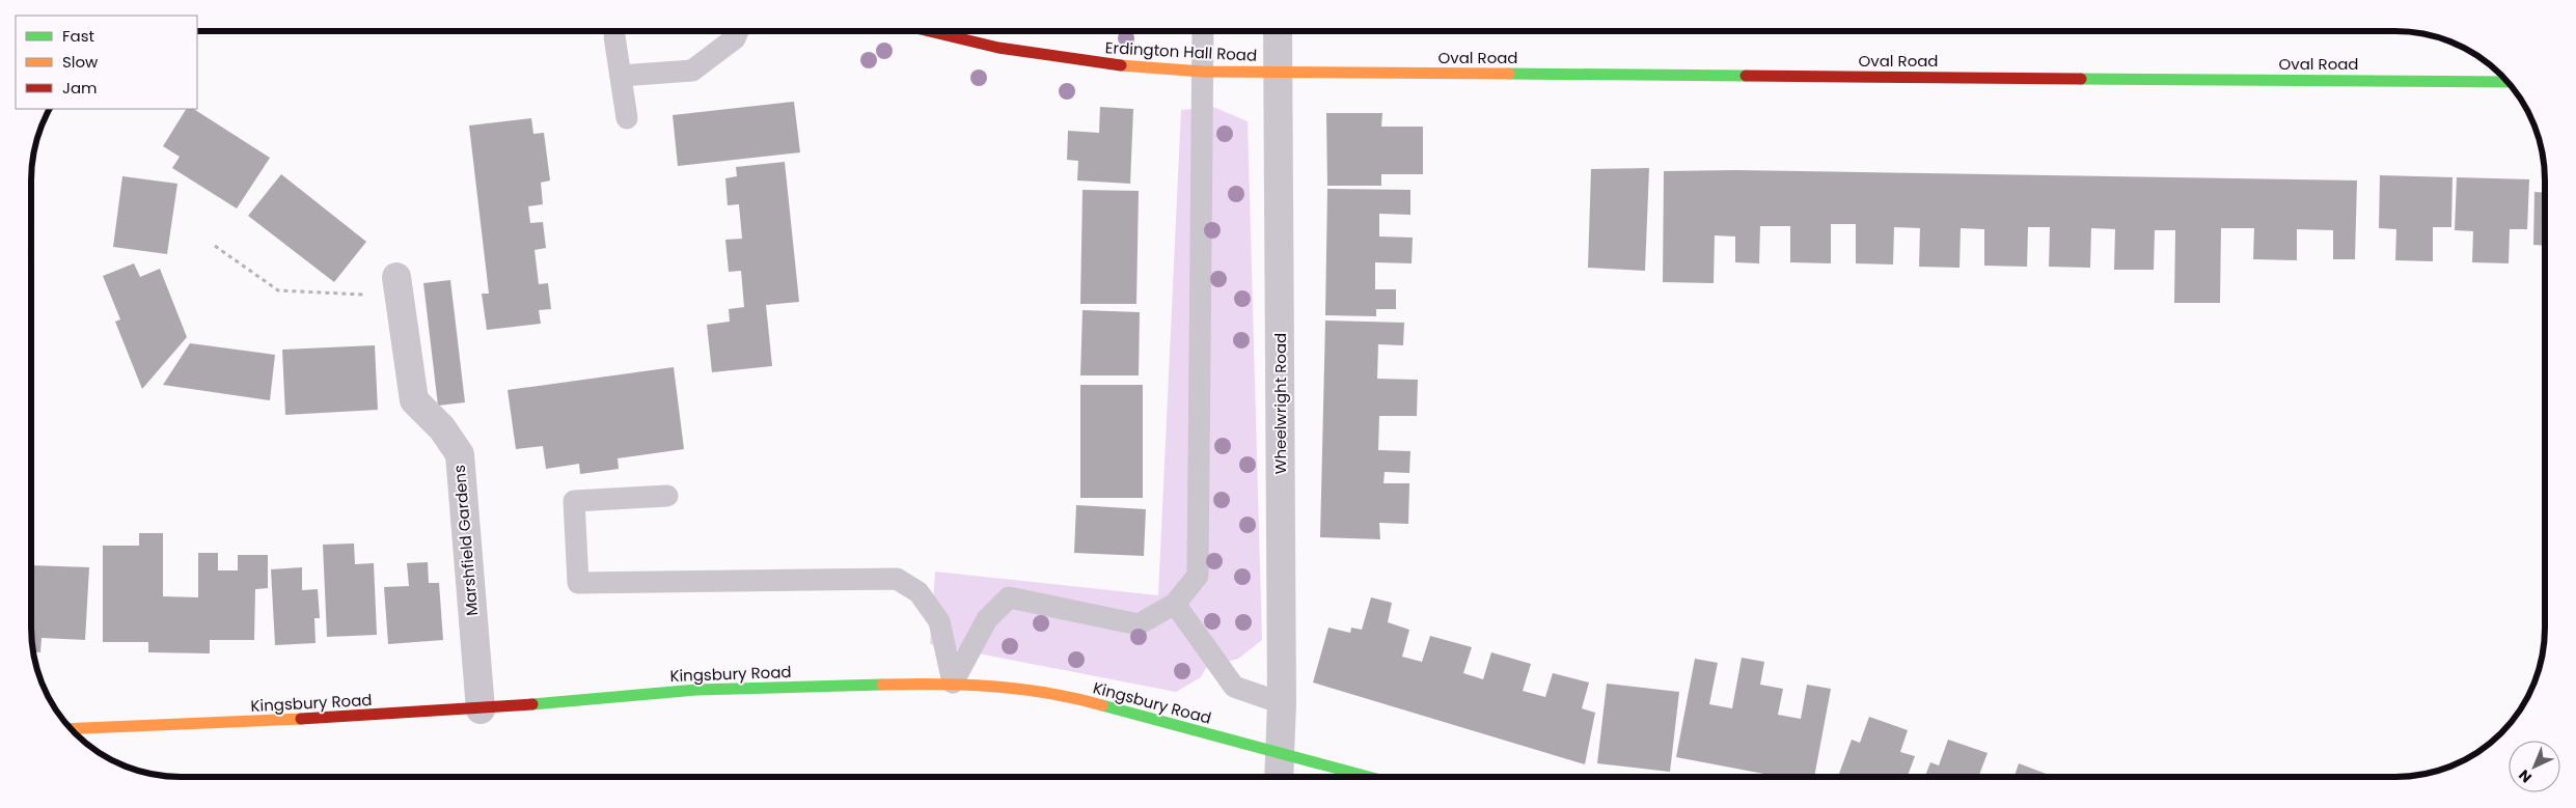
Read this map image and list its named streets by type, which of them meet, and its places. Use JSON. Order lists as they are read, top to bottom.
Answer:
{
  "streets": {
    "street": [
      "Erdington Hall Road",
      "Oval Road",
      "Wheelwright Road",
      "Marshfield Gardens",
      "Kingsbury Road"
    ]
  },
  "crossings": [
    ["Erdington Hall Road", "Oval Road"],
    ["Erdington Hall Road", "Wheelwright Road"],
    ["Oval Road", "Wheelwright Road"],
    ["Wheelwright Road", "Kingsbury Road"],
    ["Marshfield Gardens", "Kingsbury Road"]
  ],
  "legend": ["Fast", "Slow", "Jam"],
  "north": "bottom left"
}
